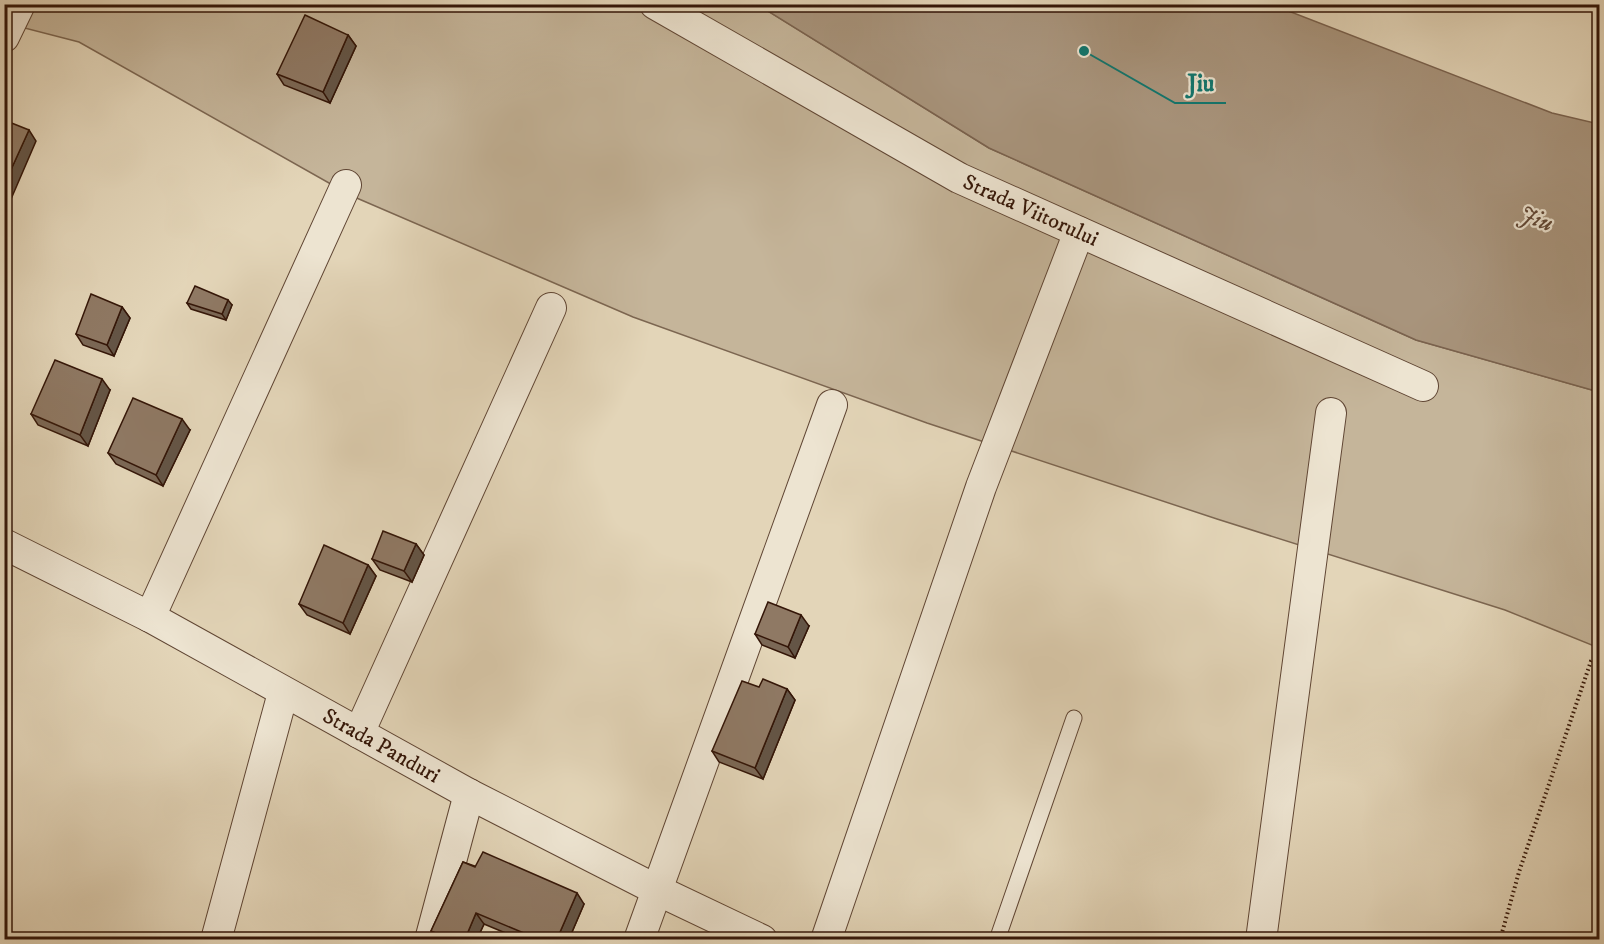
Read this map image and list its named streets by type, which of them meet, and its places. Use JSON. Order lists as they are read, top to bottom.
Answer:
{
  "streets": {
    "street": ["Strada Viitorului", "Strada Panduri"]
  },
  "water": ["Jiu"],
  "places": ["Jiu"]
}
